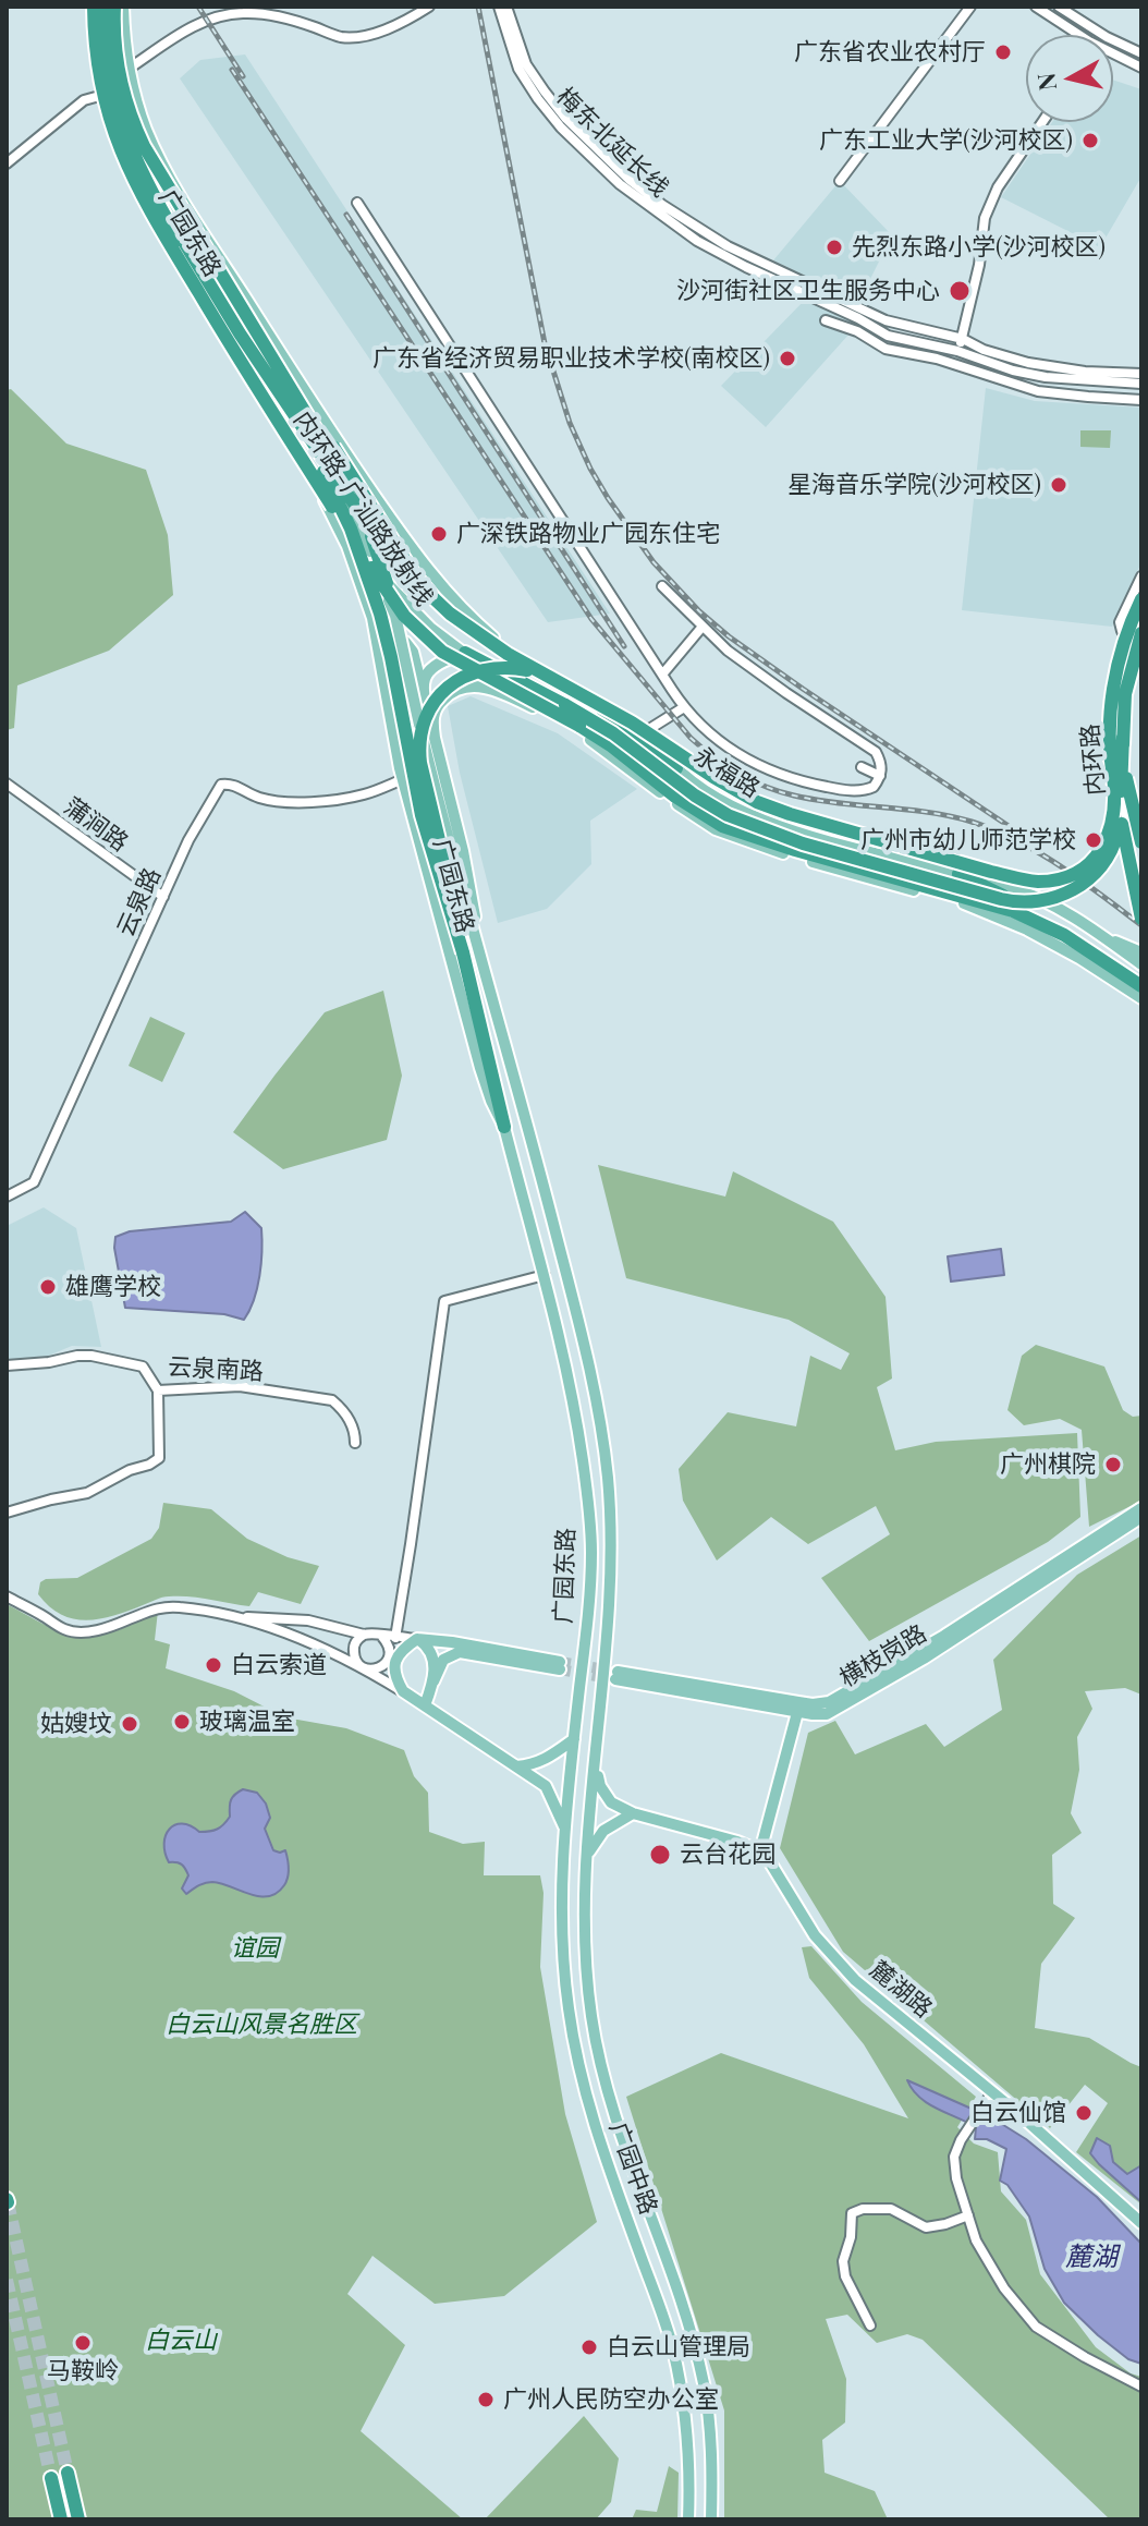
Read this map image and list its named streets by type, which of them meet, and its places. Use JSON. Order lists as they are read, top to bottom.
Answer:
{
  "streets": {
    "highway": ["内环路-广汕路放射线", "内环路"],
    "main road": [
      "广园东路",
      "永福路",
      "横枝岗路",
      "麓湖路",
      "广园中路"
    ],
    "street": [
      "梅东北延长线",
      "蒲涧路",
      "云泉路",
      "云泉南路"
    ]
  },
  "crossings": [
    ["广园东路", "内环路-广汕路放射线"],
    ["广园东路", "永福路"],
    ["广园东路", "云泉路"],
    ["广园东路", "广园中路"],
    ["内环路-广汕路放射线", "内环路"],
    ["蒲涧路", "云泉路"]
  ],
  "water": ["麓湖"],
  "parks": ["谊园", "白云山风景名胜区", "白云山"],
  "places": [
    "广东省农业农村厅",
    "广东工业大学(沙河校区)",
    "先烈东路小学(沙河校区)",
    "沙河街社区卫生服务中心",
    "广东省经济贸易职业技术学校(南校区)",
    "星海音乐学院(沙河校区)",
    "广深铁路物业广园东住宅",
    "广州市幼儿师范学校",
    "雄鹰学校",
    "广州棋院",
    "白云索道",
    "玻璃温室",
    "姑嫂坟",
    "云台花园",
    "白云仙馆",
    "马鞍岭",
    "白云山管理局",
    "广州人民防空办公室"
  ],
  "north": "left"
}
